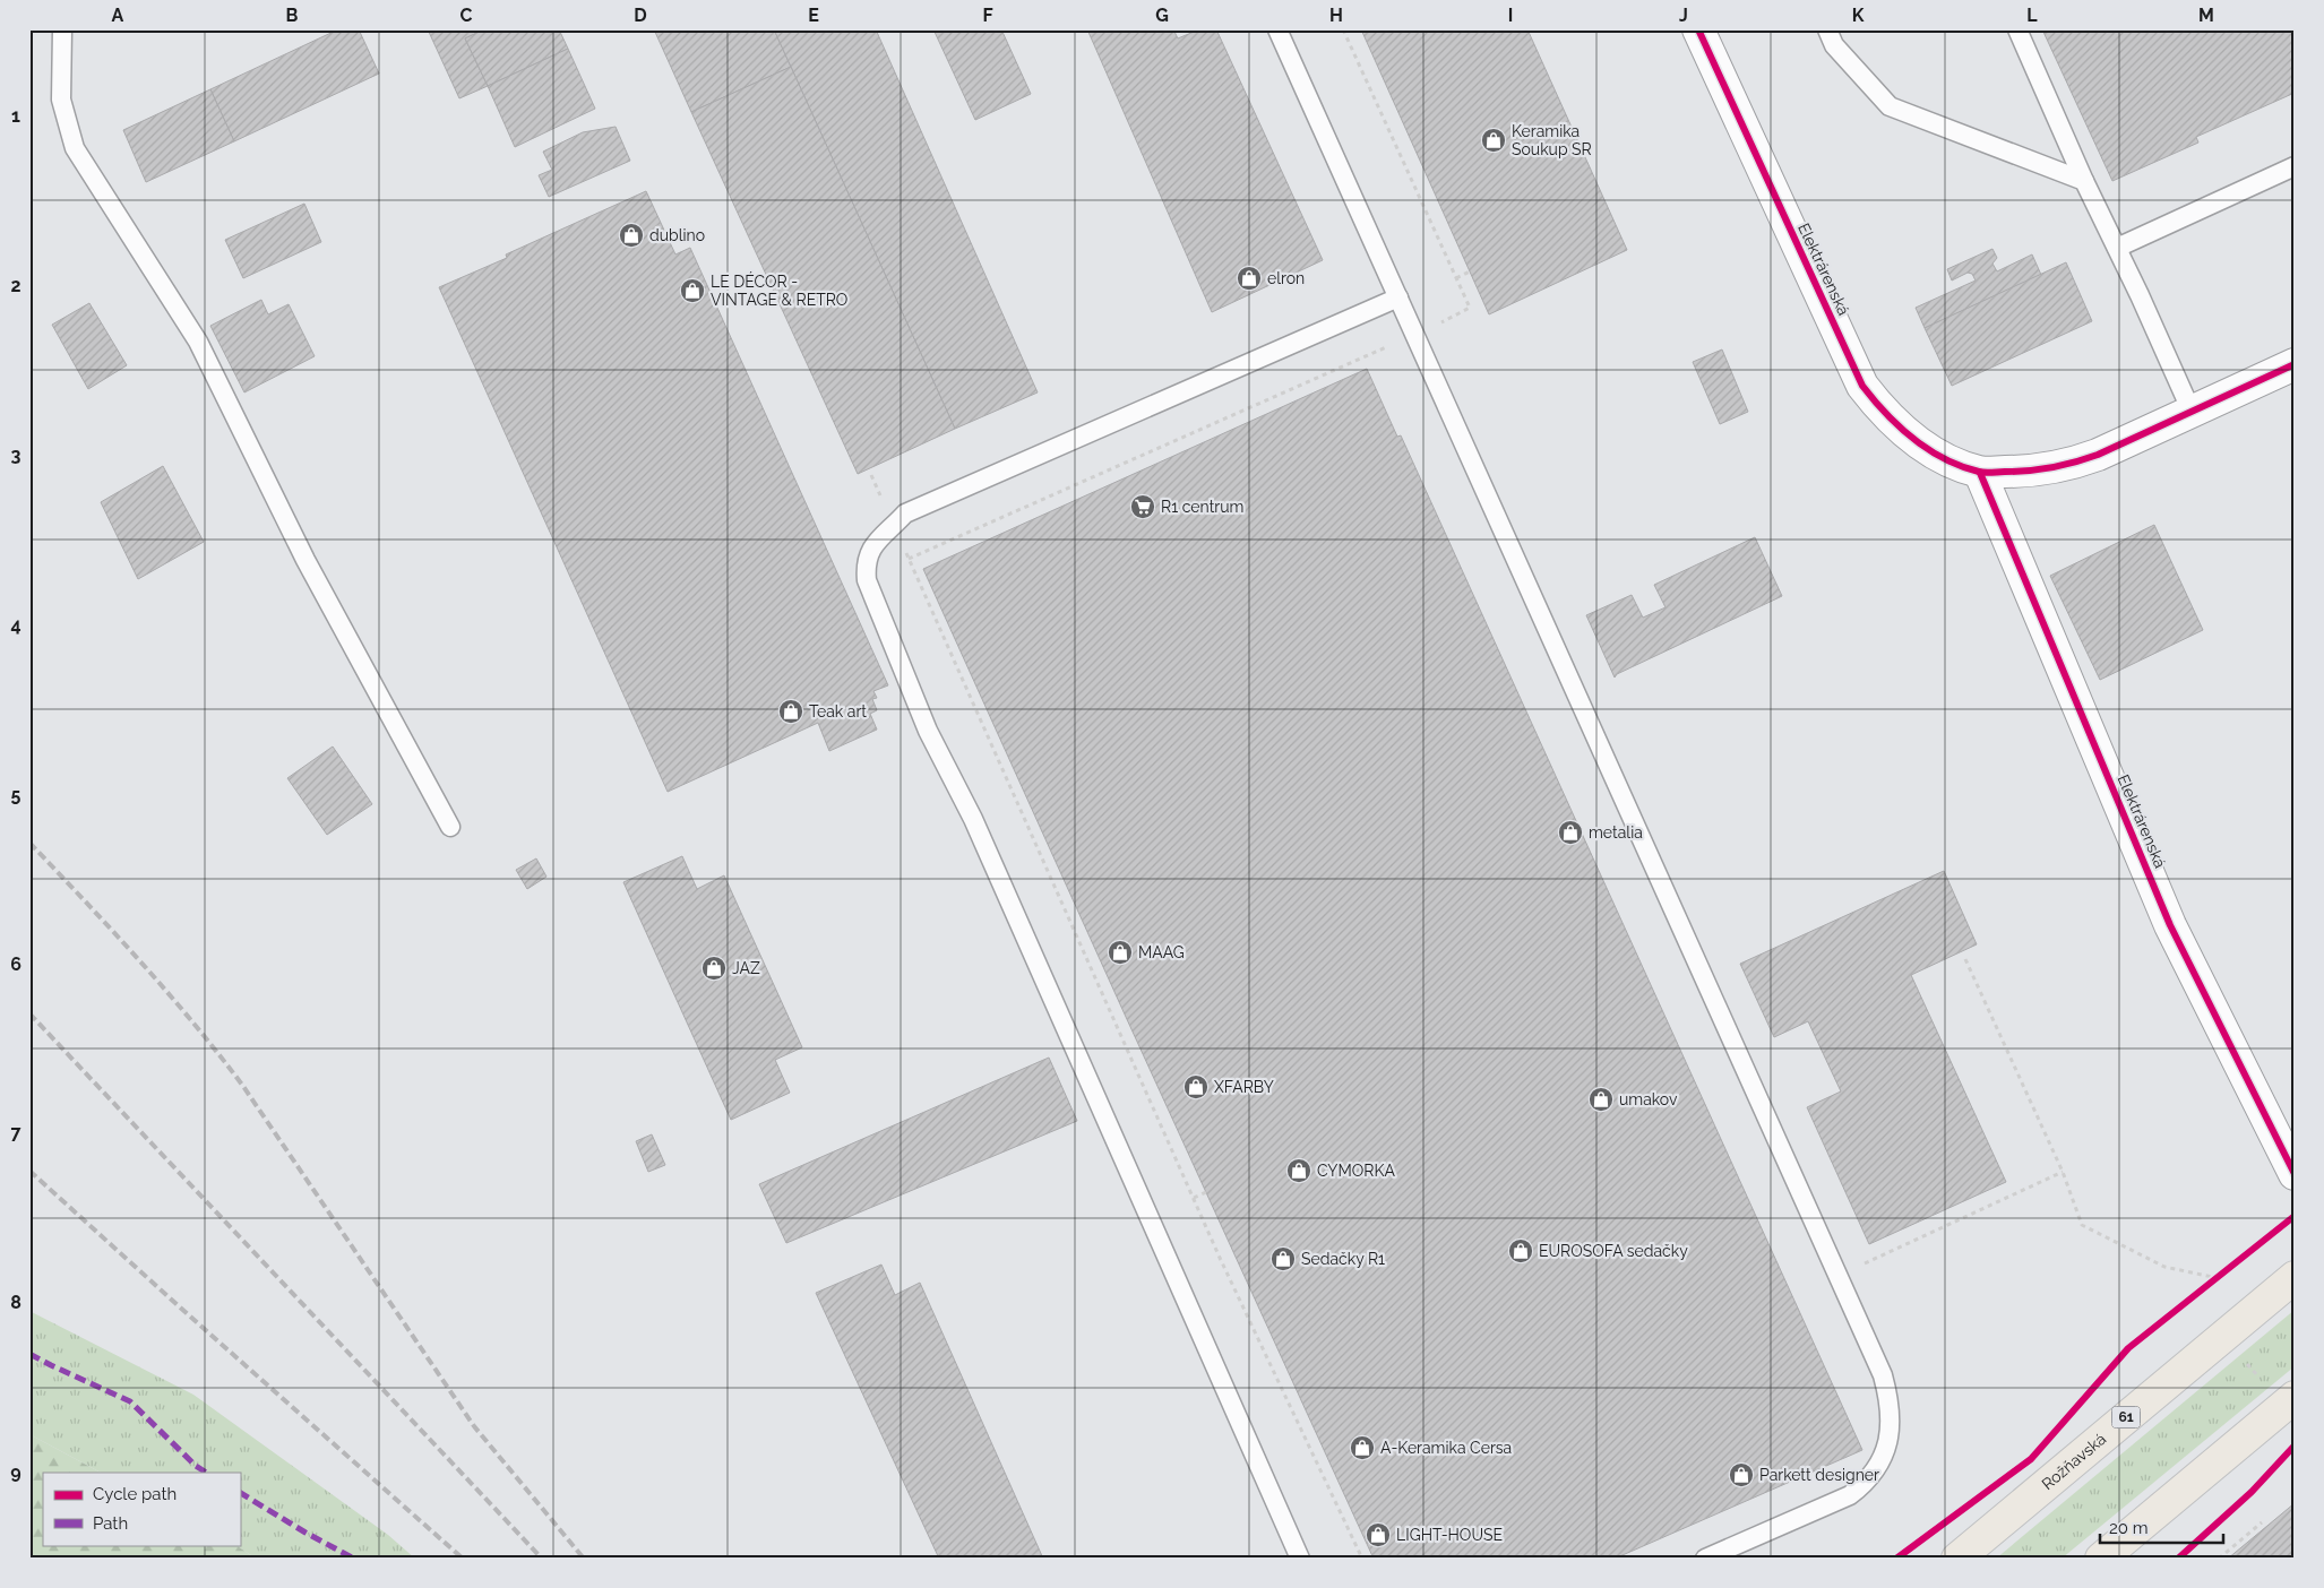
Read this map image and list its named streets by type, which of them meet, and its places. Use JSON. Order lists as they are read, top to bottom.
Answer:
{
  "streets": {
    "main road": ["61", "Rožňavská"],
    "street": ["Elektrárenská"]
  },
  "places": {
    "shop": [
      "Keramika Soukup SR",
      "dublino",
      "elron",
      "LE DÉCOR - VINTAGE & RETRO",
      "Teak art",
      "metalia",
      "MAAG",
      "JAZ",
      "XFARBY",
      "umakov",
      "CYMORKA",
      "EUROSOFA sedačky",
      "Sedačky R1",
      "A-Keramika Cersa",
      "Parkett designer",
      "LIGHT-HOUSE"
    ],
    "supermarket": ["R1 centrum"]
  },
  "legend": ["Cycle path", "Path"],
  "scale_bar": "20 m",
  "grid": {
    "columns": [
      "A",
      "B",
      "C",
      "D",
      "E",
      "F",
      "G",
      "H",
      "I",
      "J",
      "K",
      "L",
      "M"
    ],
    "rows": [
      "1",
      "2",
      "3",
      "4",
      "5",
      "6",
      "7",
      "8",
      "9"
    ]
  }
}
